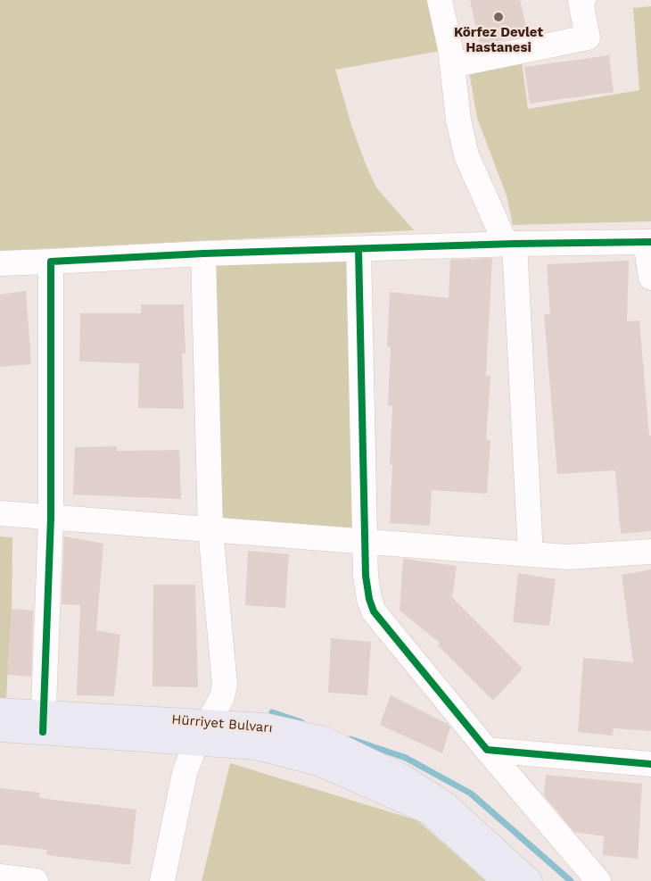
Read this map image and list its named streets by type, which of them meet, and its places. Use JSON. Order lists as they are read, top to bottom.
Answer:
{
  "streets": {
    "main road": ["Hürriyet Bulvarı"]
  },
  "places": ["Körfez Devlet Hastanesi"]
}
